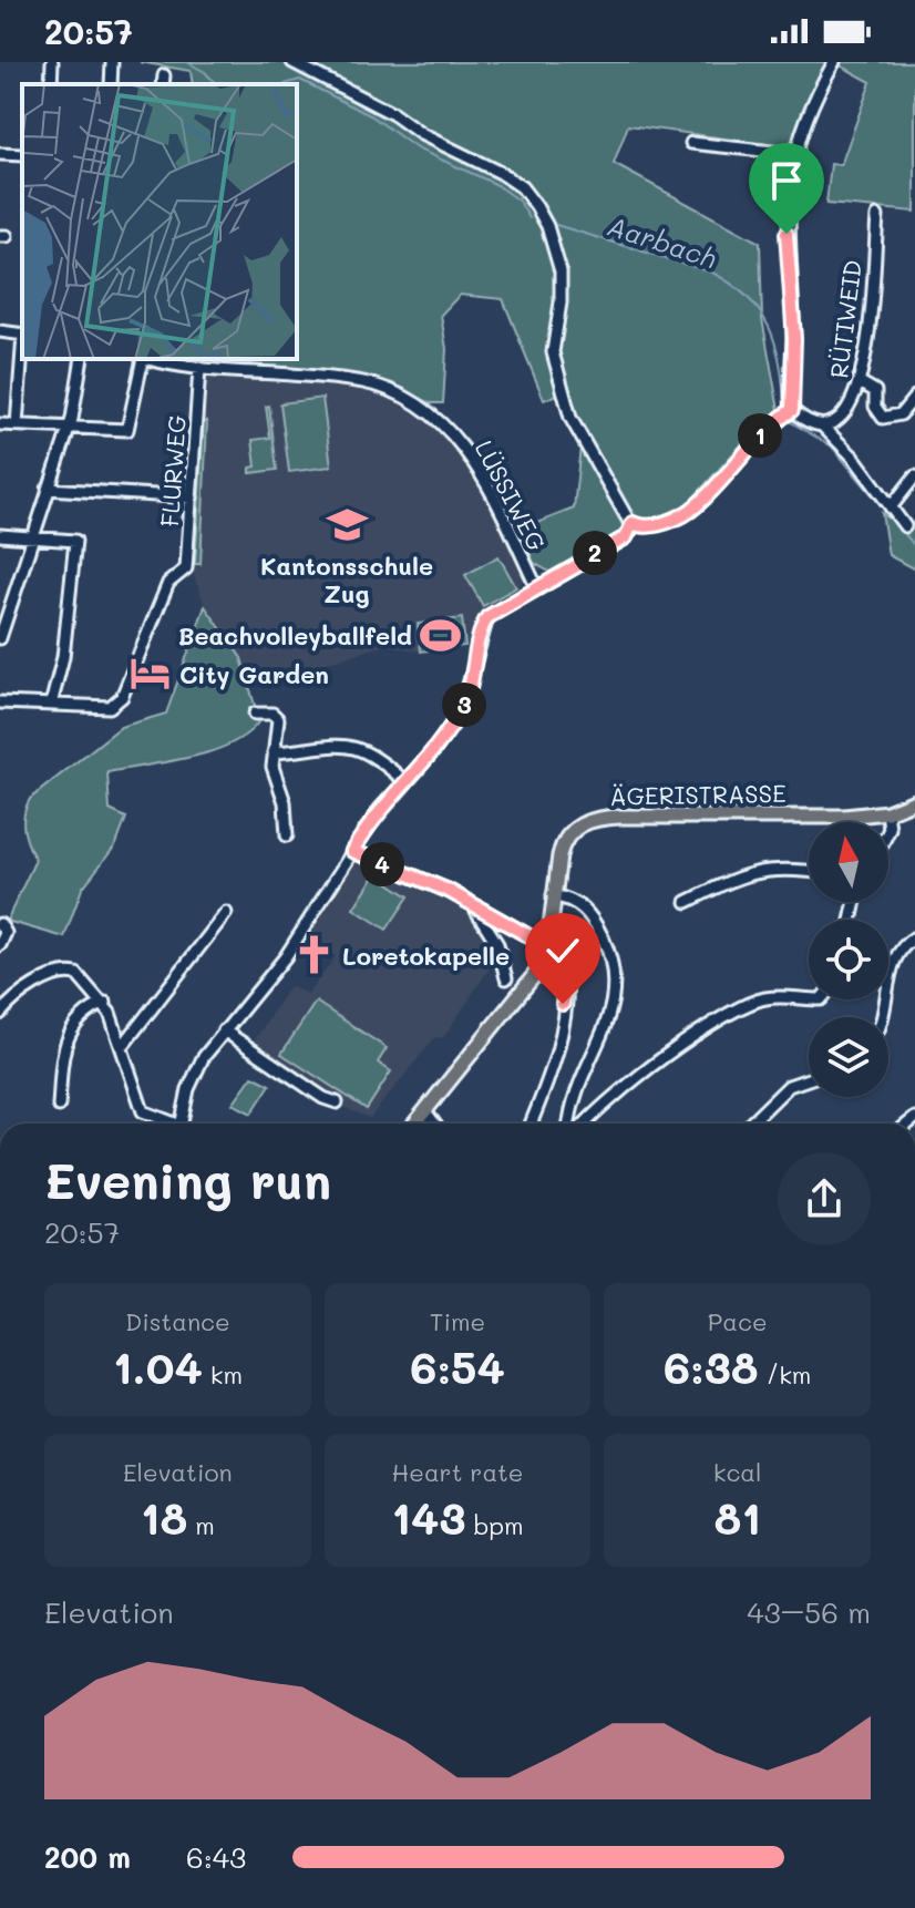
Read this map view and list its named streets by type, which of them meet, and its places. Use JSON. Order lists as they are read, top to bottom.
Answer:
{
  "streets": {
    "main road": ["ÄGERISTRASSE"],
    "street": ["RÜTIWEID", "FLURWEG", "LÜSSIWEG"]
  },
  "crossings": [
    ["FLURWEG", "LÜSSIWEG"]
  ],
  "water": ["Aarbach"],
  "places": {
    "school or university": ["Kantonsschule Zug"],
    "sports": ["Beachvolleyballfeld"],
    "hotel": ["City Garden"],
    "church": ["Loretokapelle"]
  },
  "north": "top",
  "page": {
    "status": "20:57",
    "pins": [
      "1",
      "2",
      "3",
      "4"
    ],
    "heading": ["Evening run", "20:57"],
    "stats": [
      ["Distance", "1.04 km"],
      ["Time", "6:54"],
      ["Pace", "6:38 /km"],
      ["Elevation", "18 m"],
      ["Heart rate", "143 bpm"],
      ["kcal", "81"]
    ],
    "chart": ["Elevation", "43–56 m"],
    "list": [
      {
        "name": "200 m",
        "note": "6:43"
      }
    ]
  }
}
